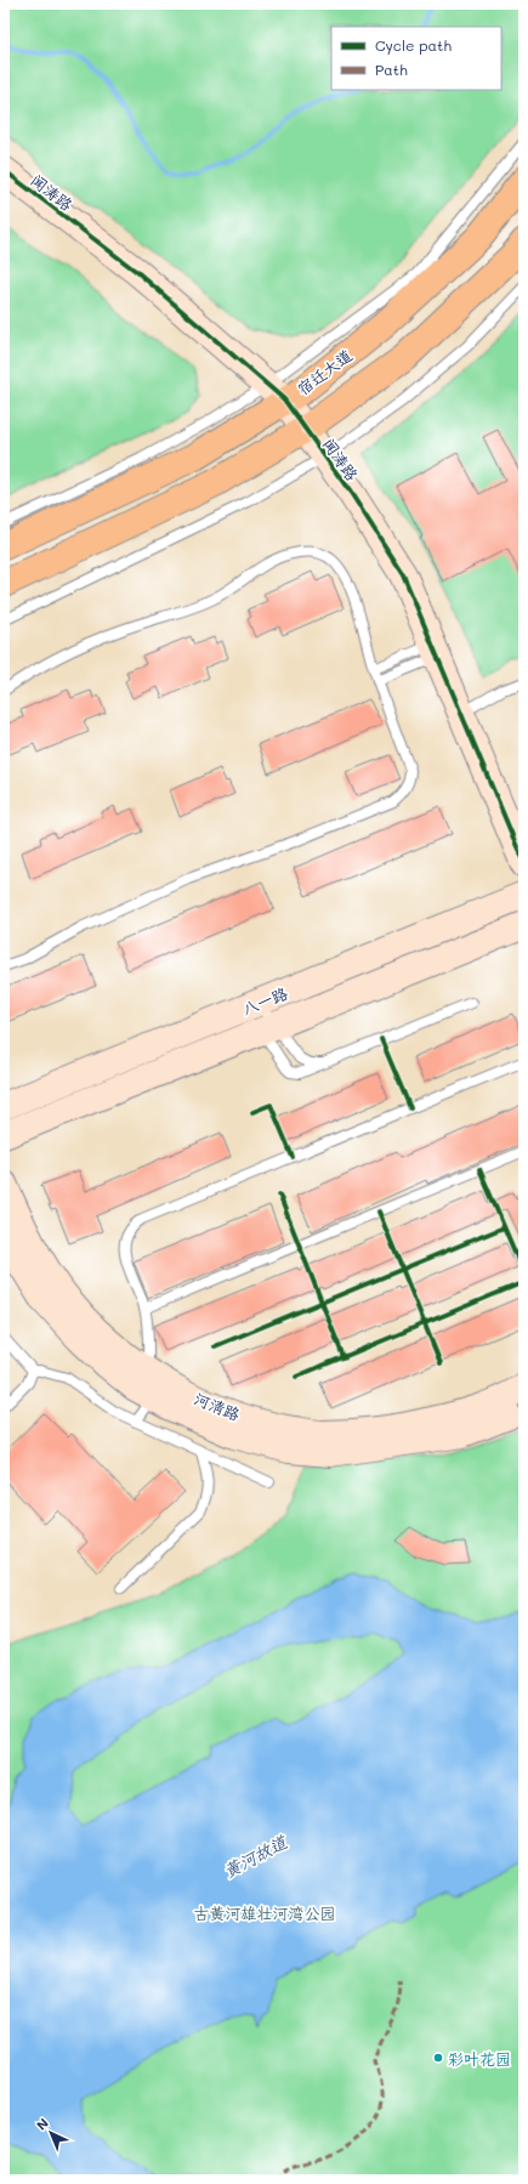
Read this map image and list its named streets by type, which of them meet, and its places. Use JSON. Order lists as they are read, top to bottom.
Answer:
{
  "streets": {
    "main road": ["宿迁大道"],
    "street": ["闻涛路", "八一路", "河清路"]
  },
  "crossings": [
    ["闻涛路", "宿迁大道"]
  ],
  "water": ["黄河故道"],
  "parks": ["古黄河雄壮河湾公园"],
  "places": ["彩叶花园"],
  "legend": ["Cycle path", "Path"],
  "north": "top left"
}
